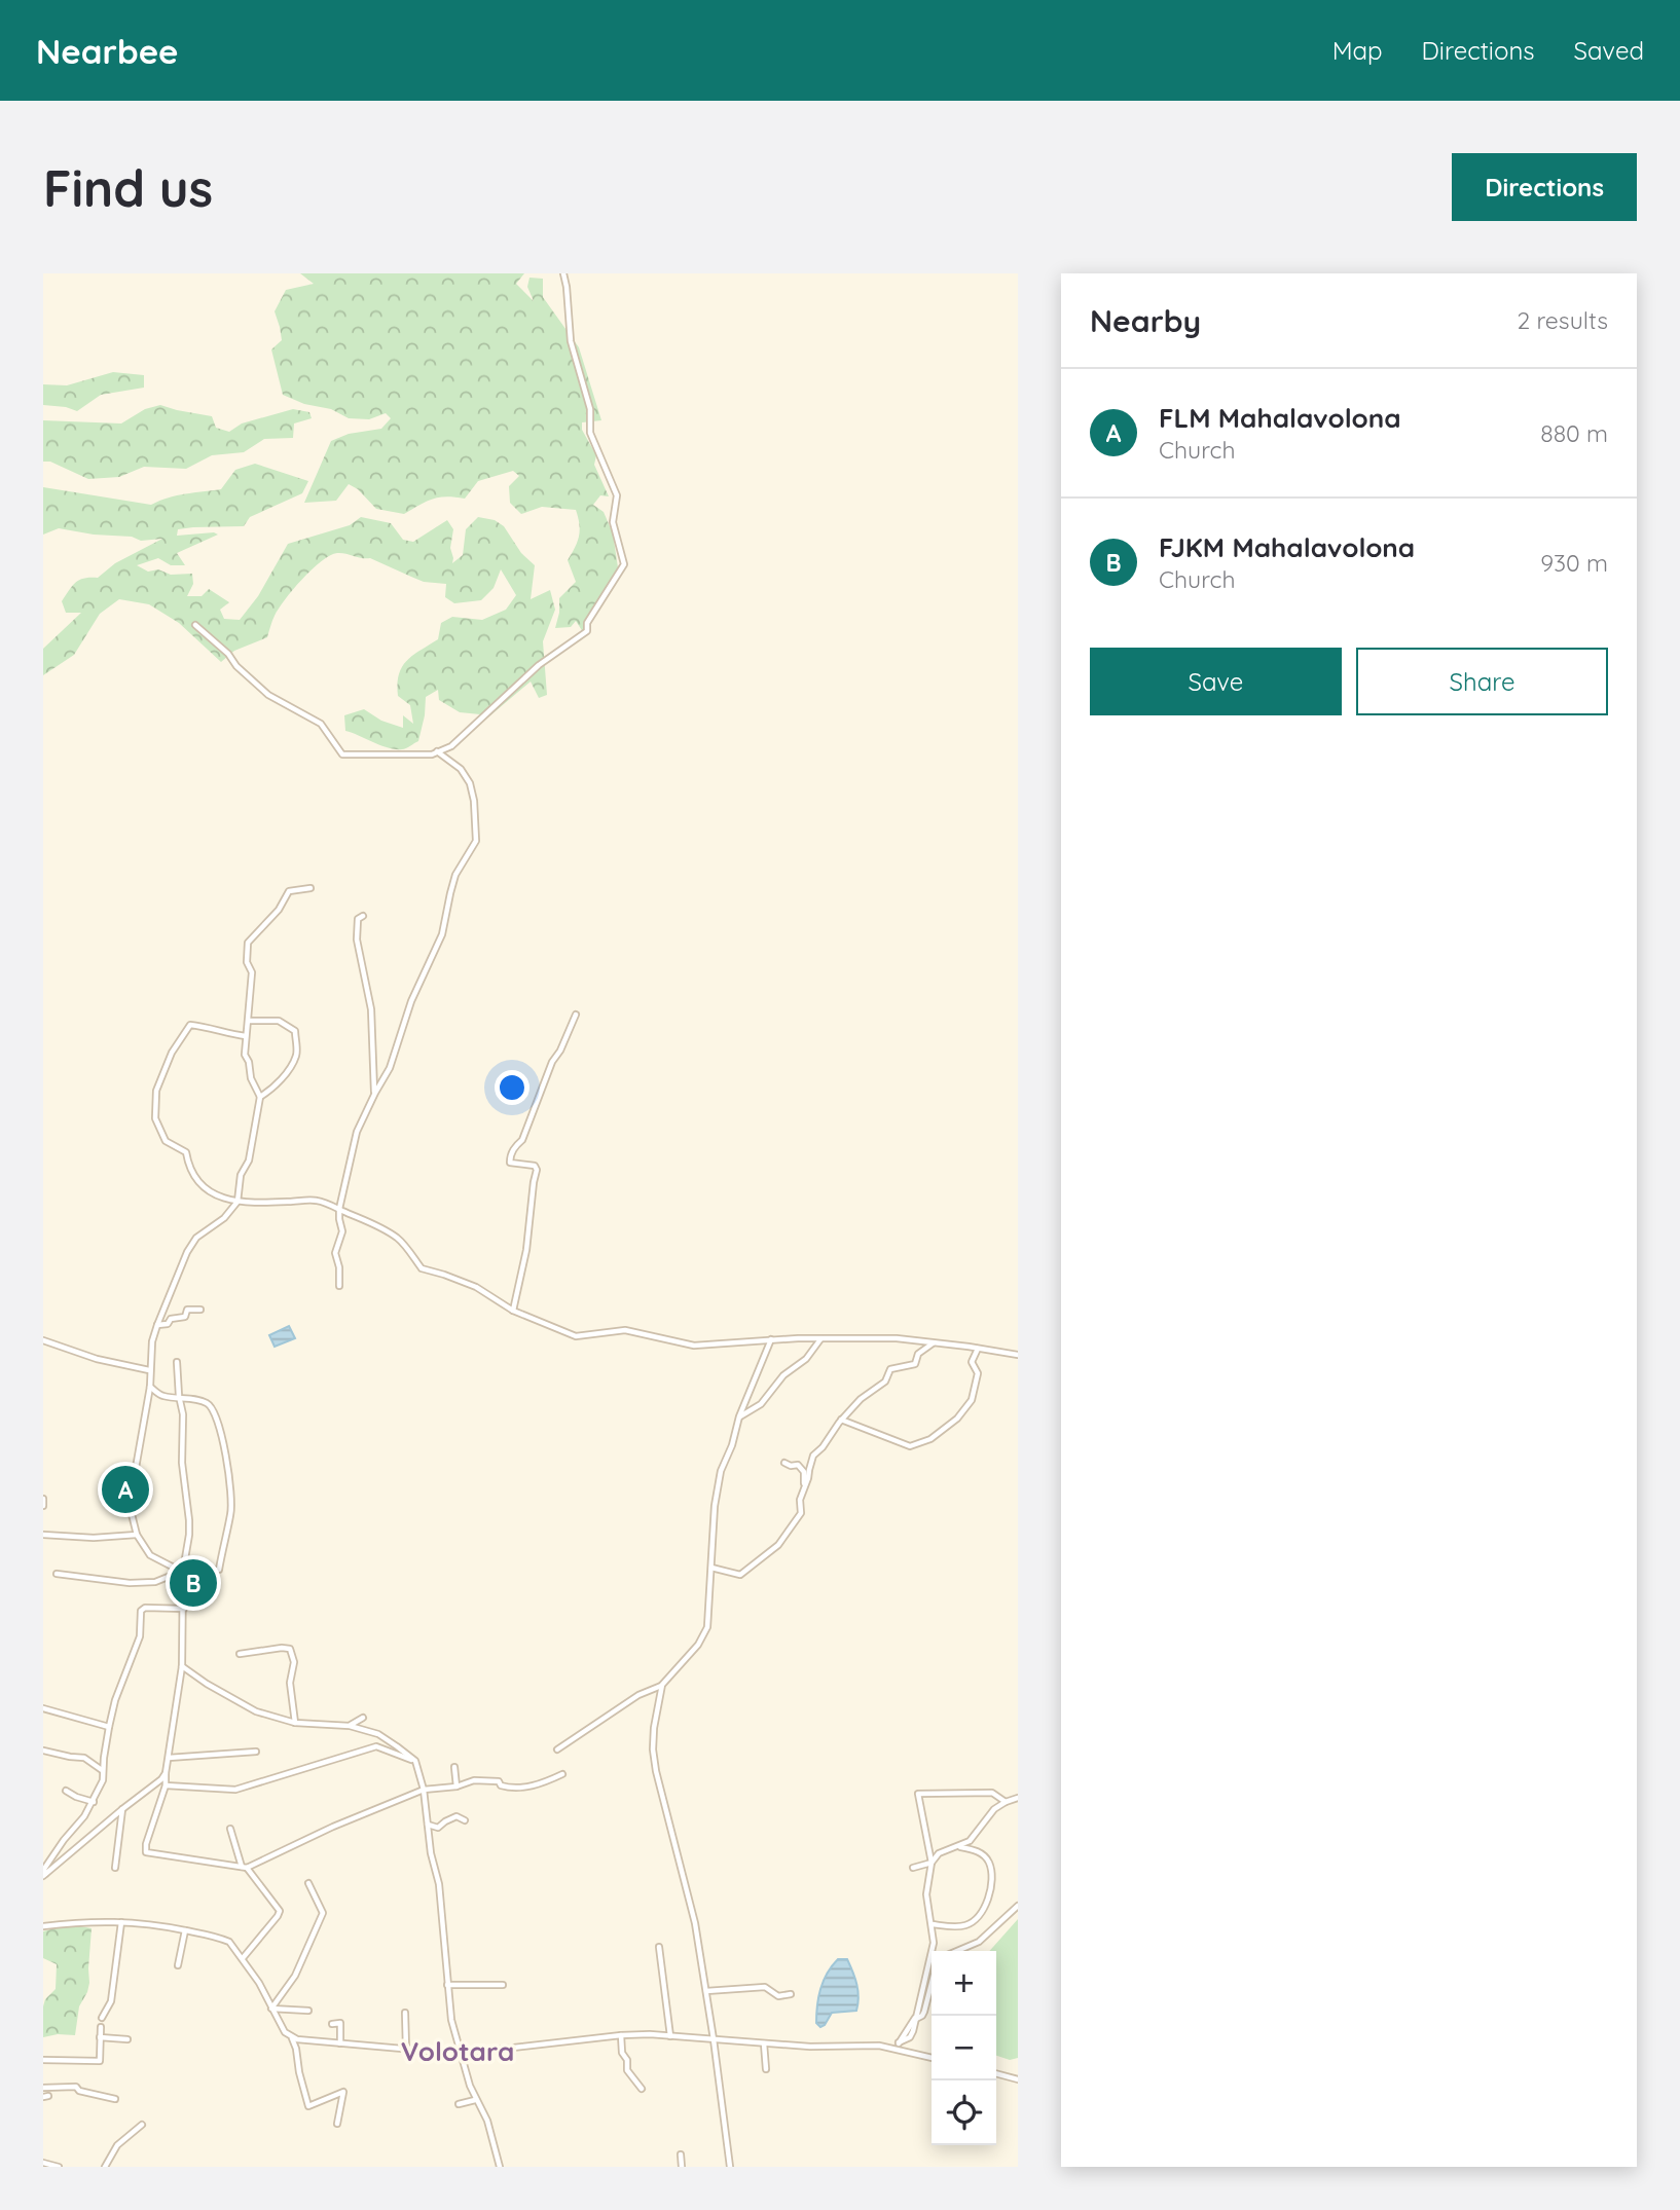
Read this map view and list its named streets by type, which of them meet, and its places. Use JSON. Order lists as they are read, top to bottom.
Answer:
{
  "districts": ["Volotara"],
  "page": {
    "header": "Nearbee",
    "nav": ["Map", "Directions", "Saved"],
    "buttons": [
      "Directions",
      ["Save", "Share"]
    ],
    "title": "Find us",
    "heading": ["Nearby", "2 results"],
    "list": [
      {
        "mark": "A",
        "name": "FLM Mahalavolona",
        "note": "Church",
        "value": "880 m"
      },
      {
        "mark": "B",
        "name": "FJKM Mahalavolona",
        "note": "Church",
        "value": "930 m"
      }
    ],
    "pins": ["A", "B"],
    "map_buttons": ["+", "−"]
  }
}
